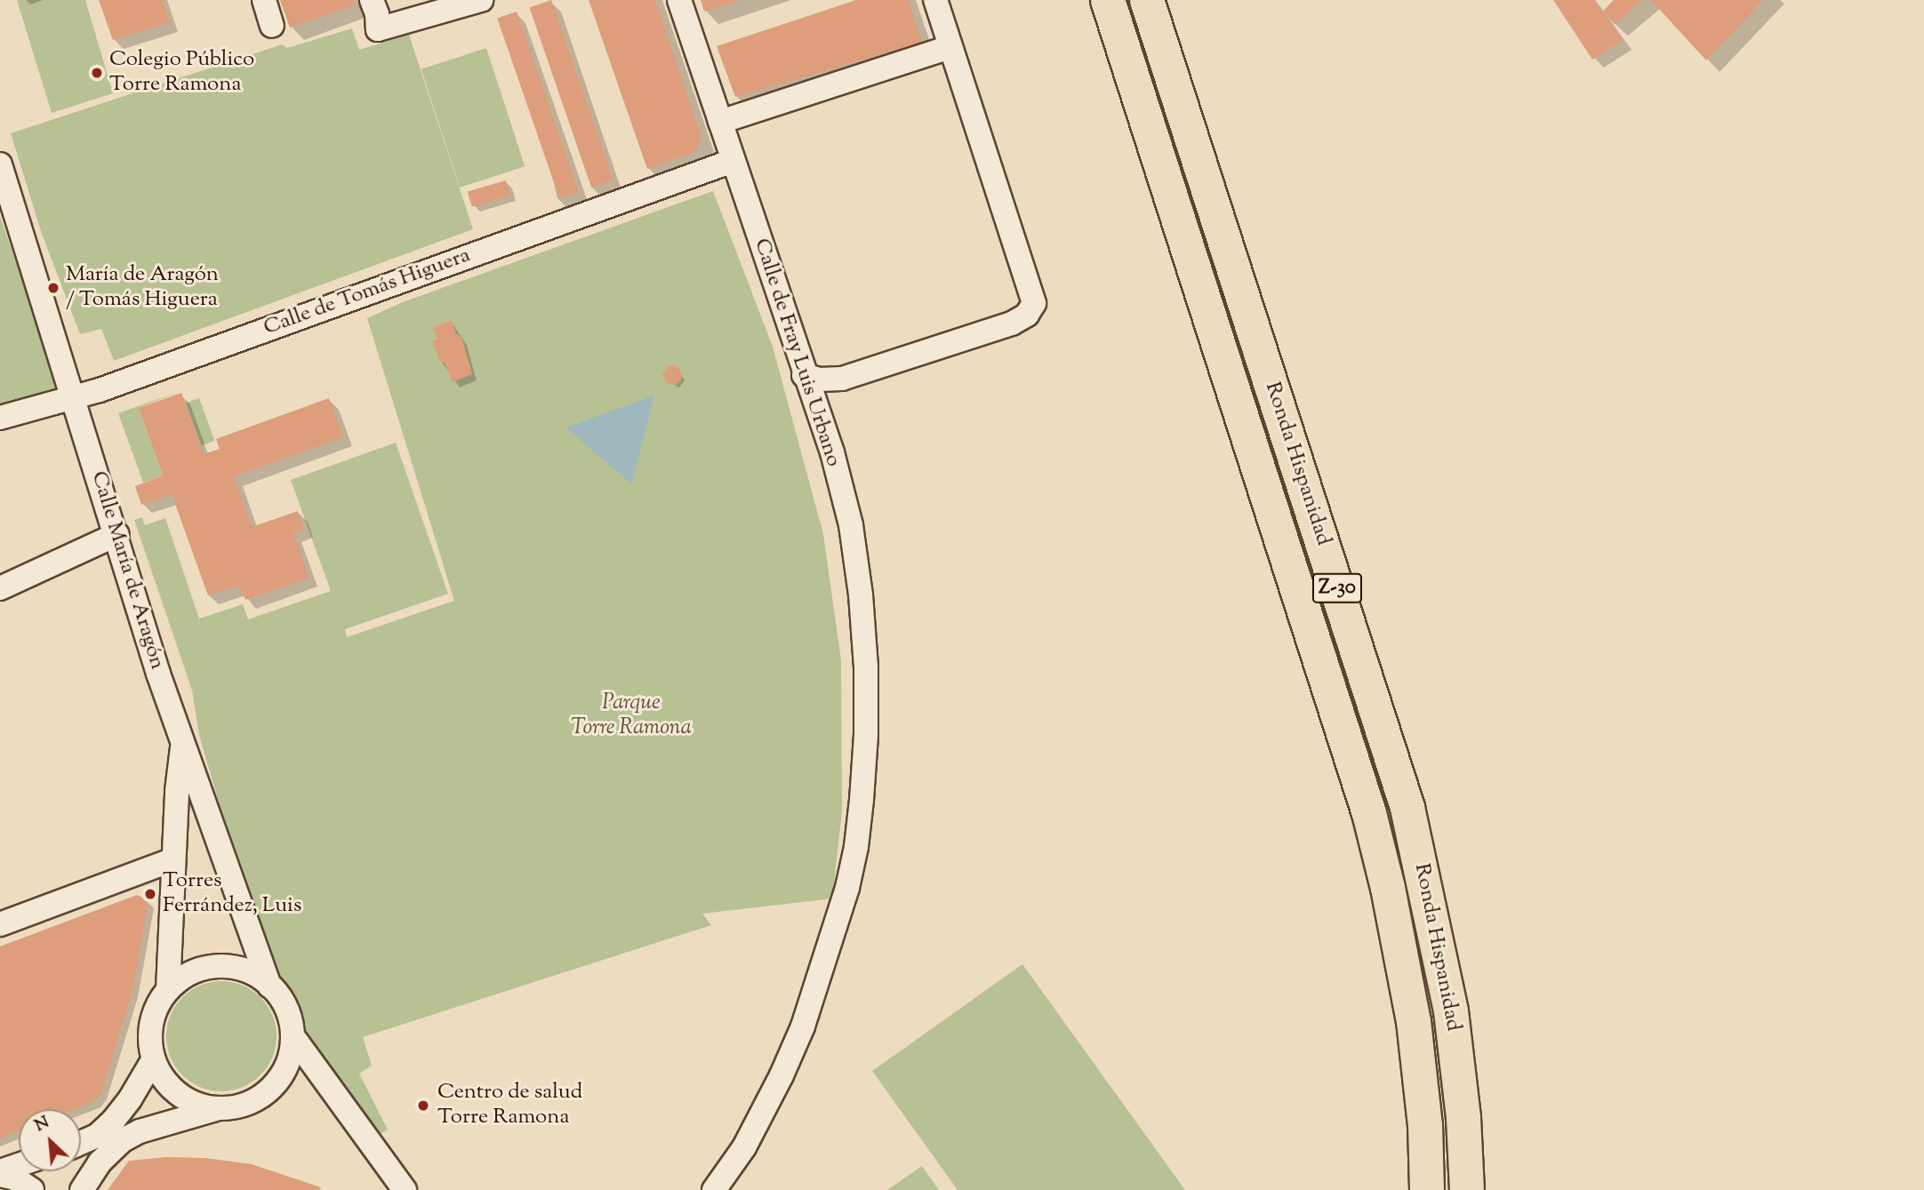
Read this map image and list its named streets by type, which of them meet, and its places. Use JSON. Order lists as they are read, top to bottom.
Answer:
{
  "streets": {
    "highway": ["Ronda Hispanidad", "Z-30"],
    "street": ["Calle de Tomás Higuera", "Calle de Fray Luis Urbano", "Calle María de Aragón"]
  },
  "crossings": [
    ["Calle de Tomás Higuera", "Calle de Fray Luis Urbano"],
    ["Calle de Tomás Higuera", "Calle María de Aragón"]
  ],
  "parks": ["Parque Torre Ramona"],
  "places": [
    "Colegio Público Torre Ramona",
    "María de Aragón / Tomás Higuera",
    "Torres Ferrández, Luis",
    "Centro de salud Torre Ramona"
  ],
  "north": "top left"
}
